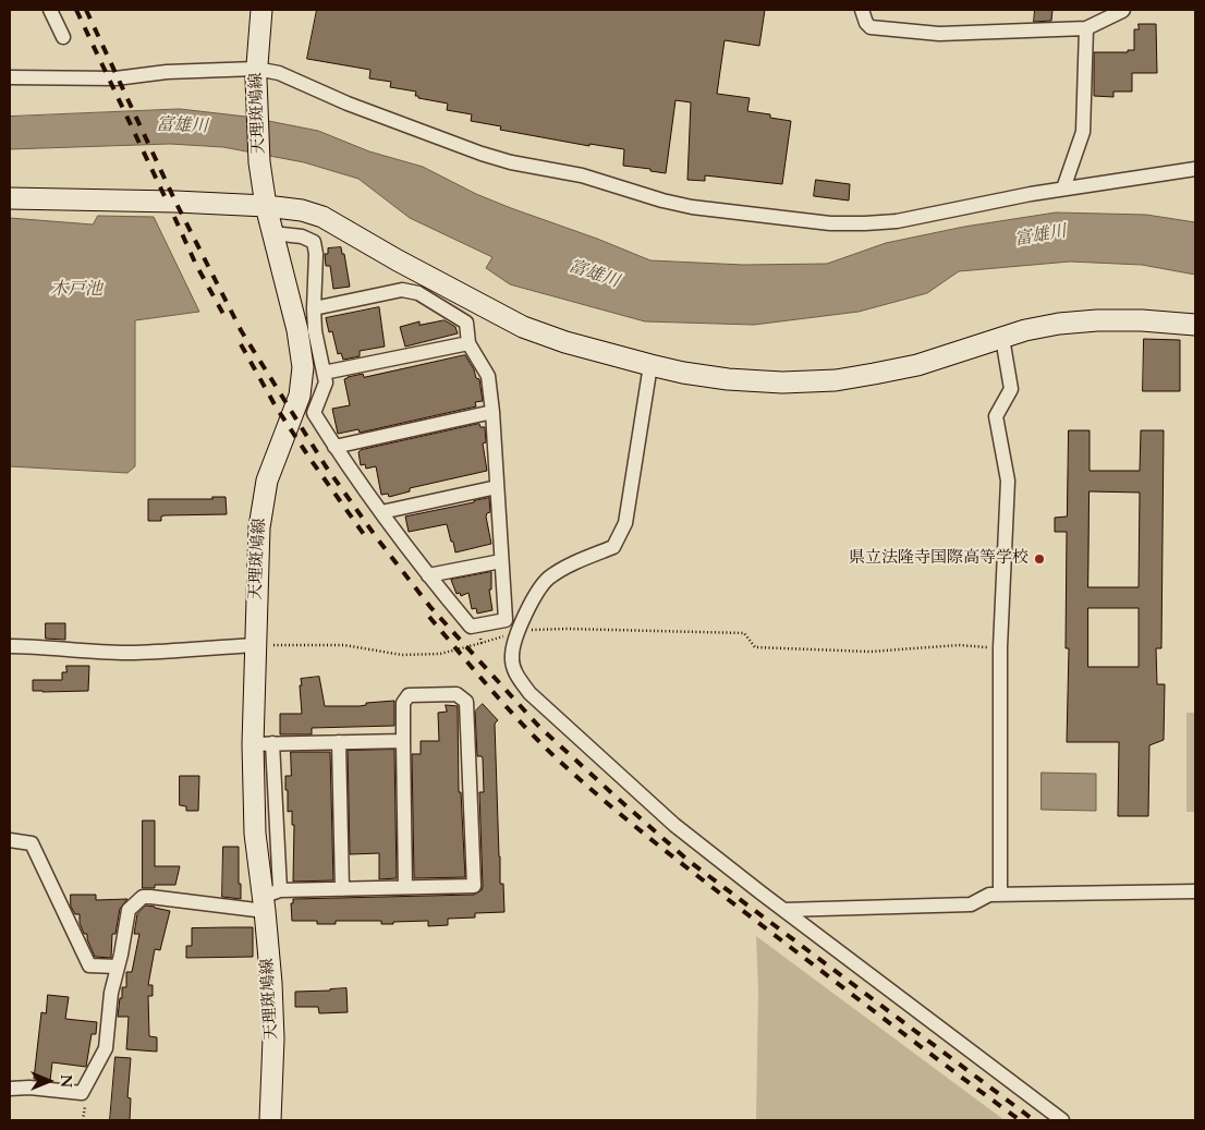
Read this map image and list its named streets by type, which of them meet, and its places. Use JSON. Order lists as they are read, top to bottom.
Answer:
{
  "streets": {
    "street": ["天理斑鳩線"]
  },
  "water": ["富雄川", "木戸池"],
  "places": ["県立法隆寺国際高等学校"],
  "north": "right"
}
